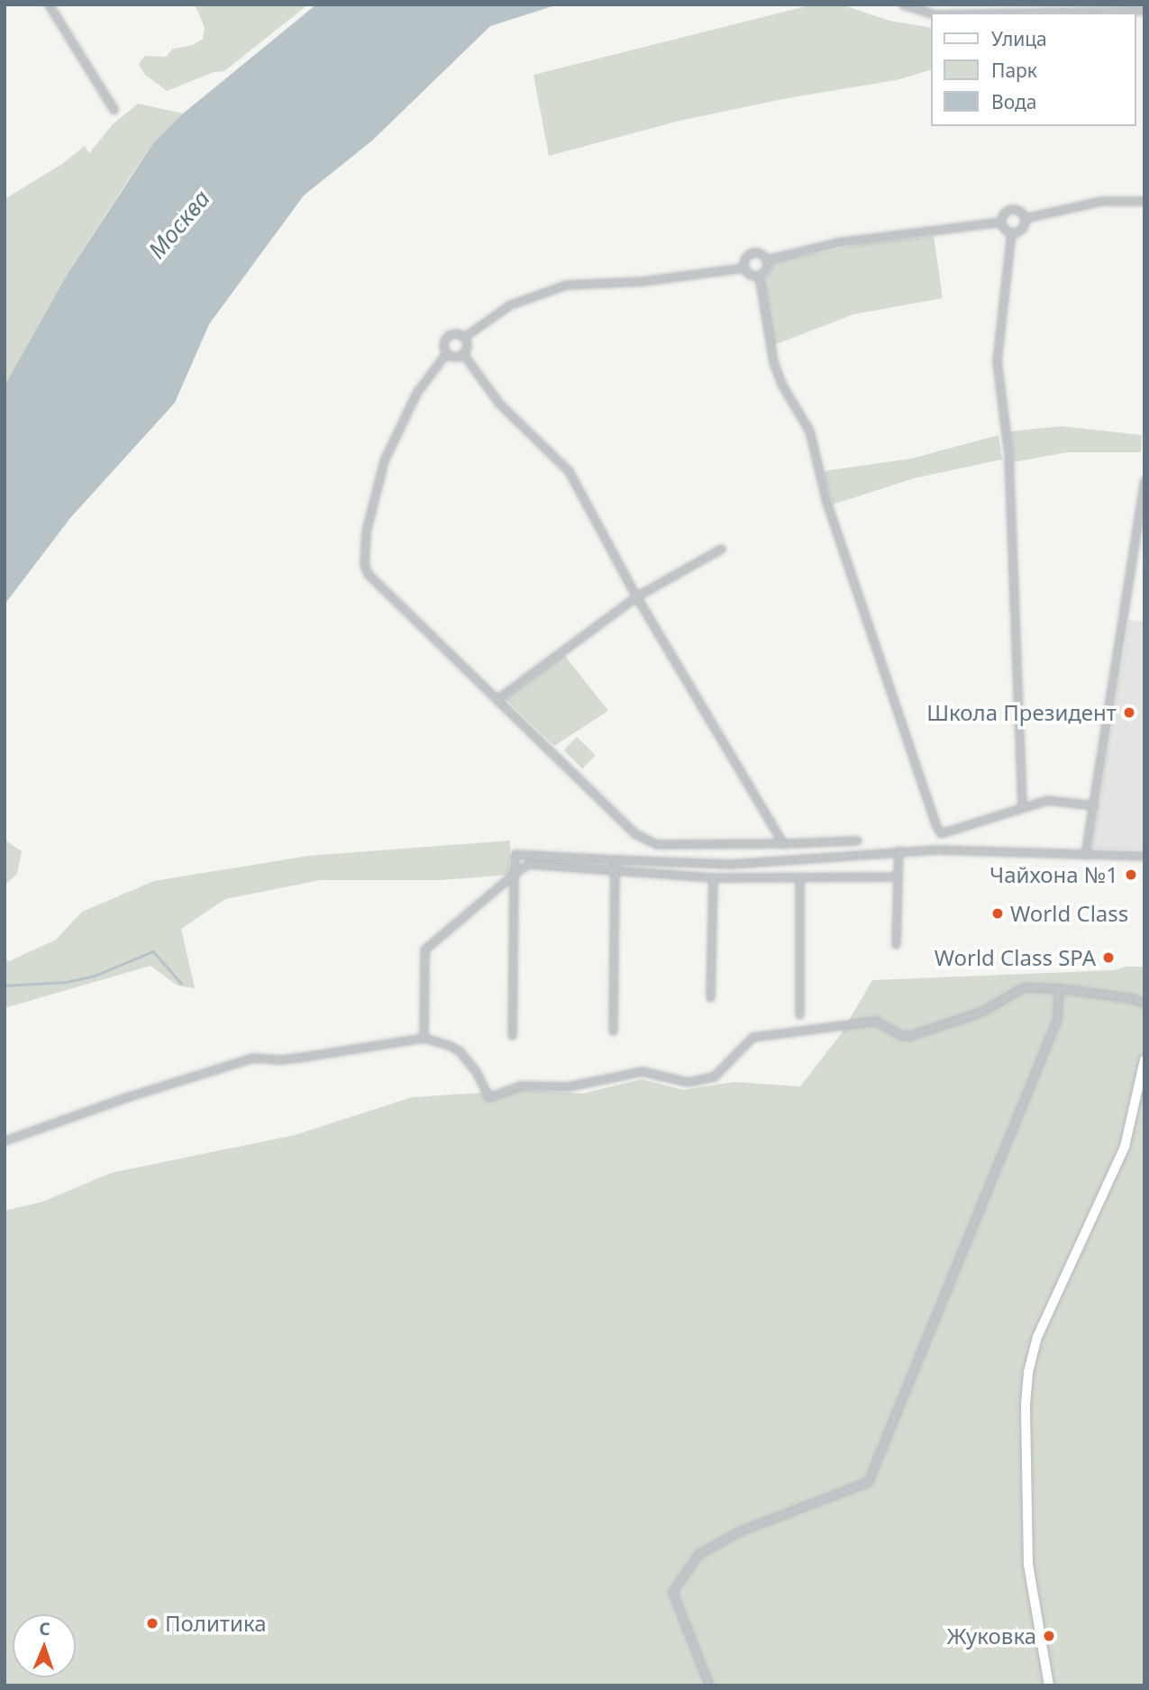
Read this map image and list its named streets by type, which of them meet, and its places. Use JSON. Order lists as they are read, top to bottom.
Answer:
{
  "water": ["Москва"],
  "places": [
    "Школа Президент",
    "Чайхона №1",
    "World Class",
    "World Class SPA",
    "Политика",
    "Жуковка"
  ],
  "legend": ["Улица", "Парк", "Вода"],
  "north": "top"
}
